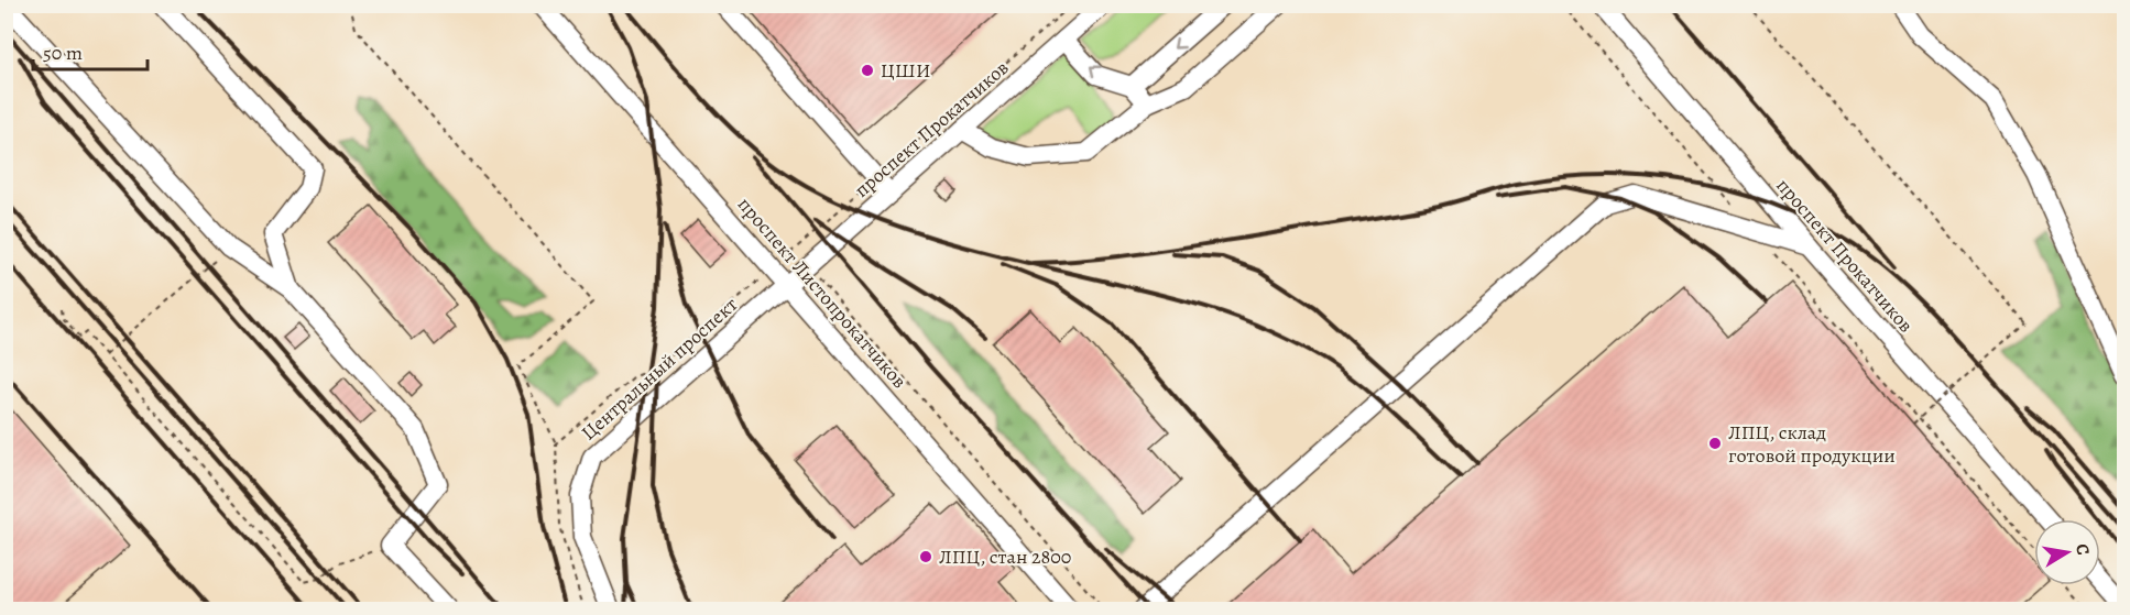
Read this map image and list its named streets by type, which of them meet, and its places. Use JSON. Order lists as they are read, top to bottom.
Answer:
{
  "streets": {
    "street": ["проспект Прокатчиков", "проспект Листопрокатчиков", "Центральный проспект"]
  },
  "crossings": [
    ["проспект Прокатчиков", "проспект Листопрокатчиков"],
    ["проспект Прокатчиков", "Центральный проспект"],
    ["проспект Листопрокатчиков", "Центральный проспект"]
  ],
  "places": ["ЦШИ", "ЛПЦ, склад готовой продукции", "ЛПЦ, стан 2800"],
  "scale_bar": "50 m",
  "north": "right"
}
